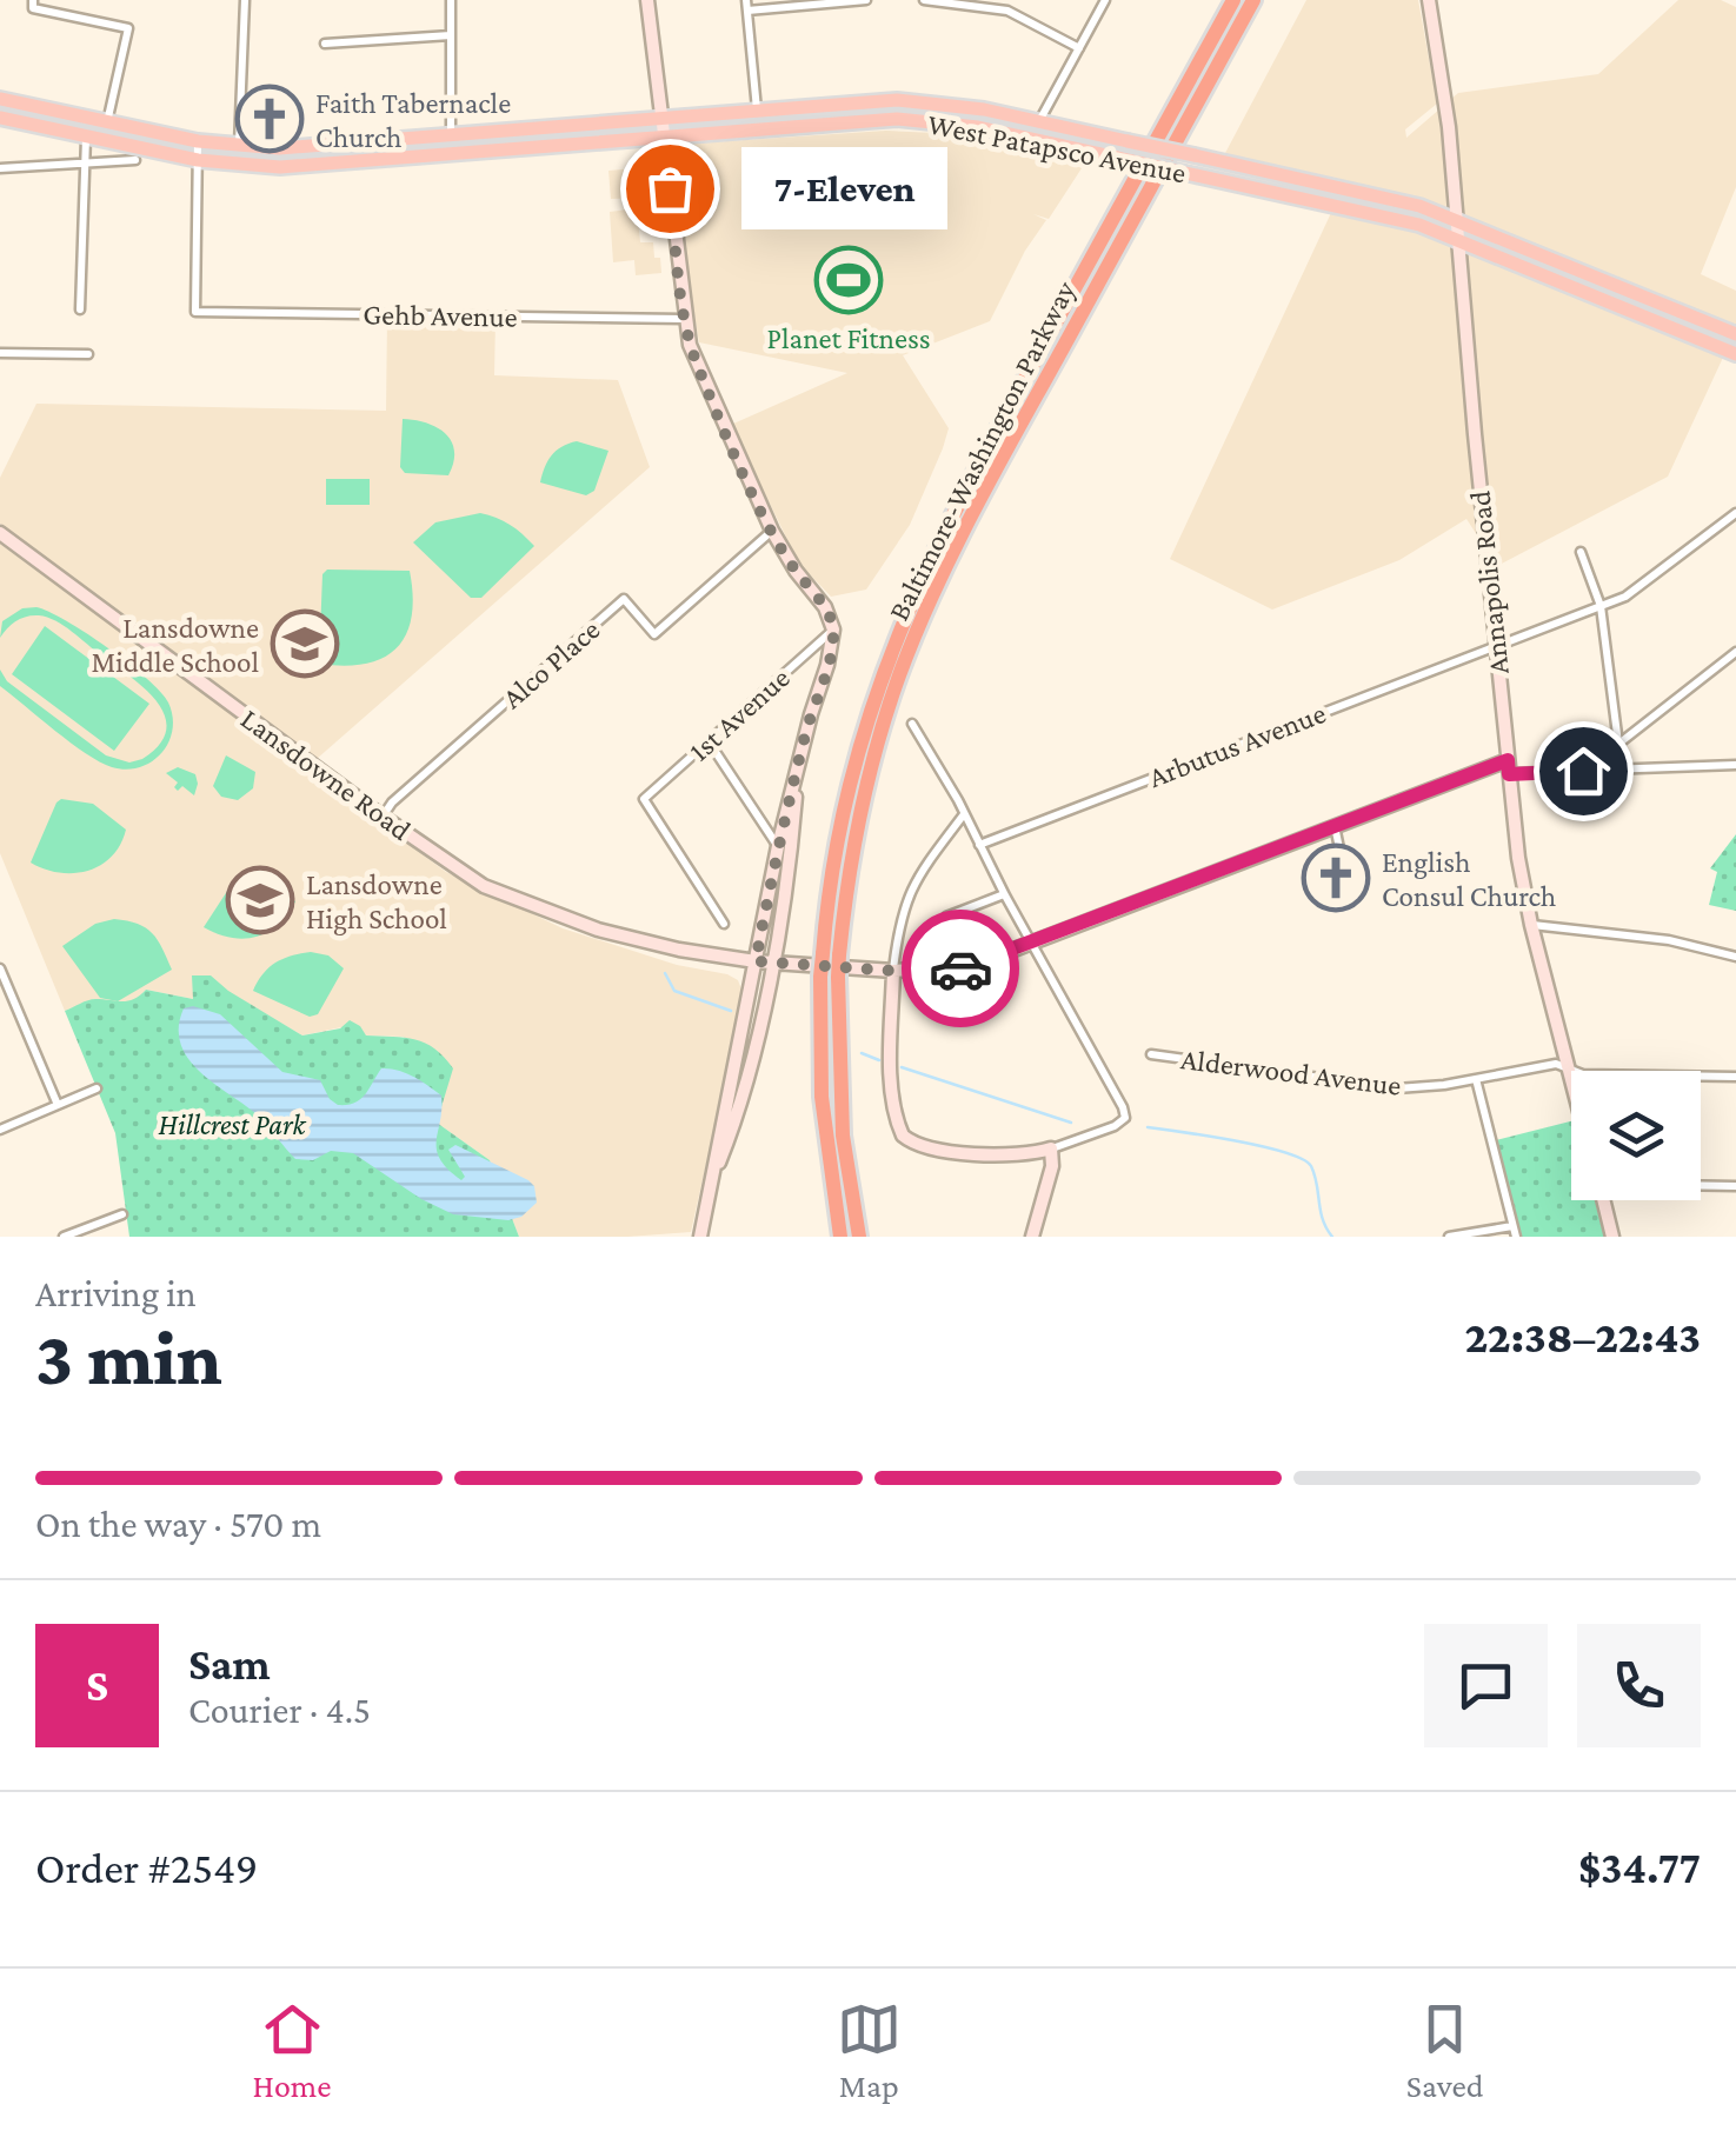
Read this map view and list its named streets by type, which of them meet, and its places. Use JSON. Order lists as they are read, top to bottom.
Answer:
{
  "streets": {
    "highway": ["Baltimore-Washington Parkway"],
    "main road": ["West Patapsco Avenue"],
    "street": [
      "Gehb Avenue",
      "Annapolis Road",
      "Alco Place",
      "1st Avenue",
      "Arbutus Avenue",
      "Lansdowne Road",
      "Alderwood Avenue"
    ]
  },
  "crossings": [
    ["West Patapsco Avenue", "Gehb Avenue"],
    ["West Patapsco Avenue", "Annapolis Road"],
    ["Annapolis Road", "Arbutus Avenue"],
    ["Annapolis Road", "Lansdowne Road"],
    ["Annapolis Road", "Alderwood Avenue"],
    ["Alco Place", "Lansdowne Road"]
  ],
  "parks": ["Hillcrest Park"],
  "places": {
    "church": ["Faith Tabernacle Church", "English Consul Church"],
    "other": ["7-Eleven"],
    "sports": ["Planet Fitness"],
    "school or university": ["Lansdowne Middle School", "Lansdowne High School"]
  },
  "page": {
    "bubble": "7-Eleven",
    "heading": ["3 min", "Arriving in", "22:38–22:43"],
    "panel": [
      "Sam",
      "Courier · 4.5",
      "Order #2549",
      "$34.77"
    ],
    "bar": "On the way · 570 m",
    "round": "S",
    "tabs": ["Home", "Map", "Saved"]
  }
}
